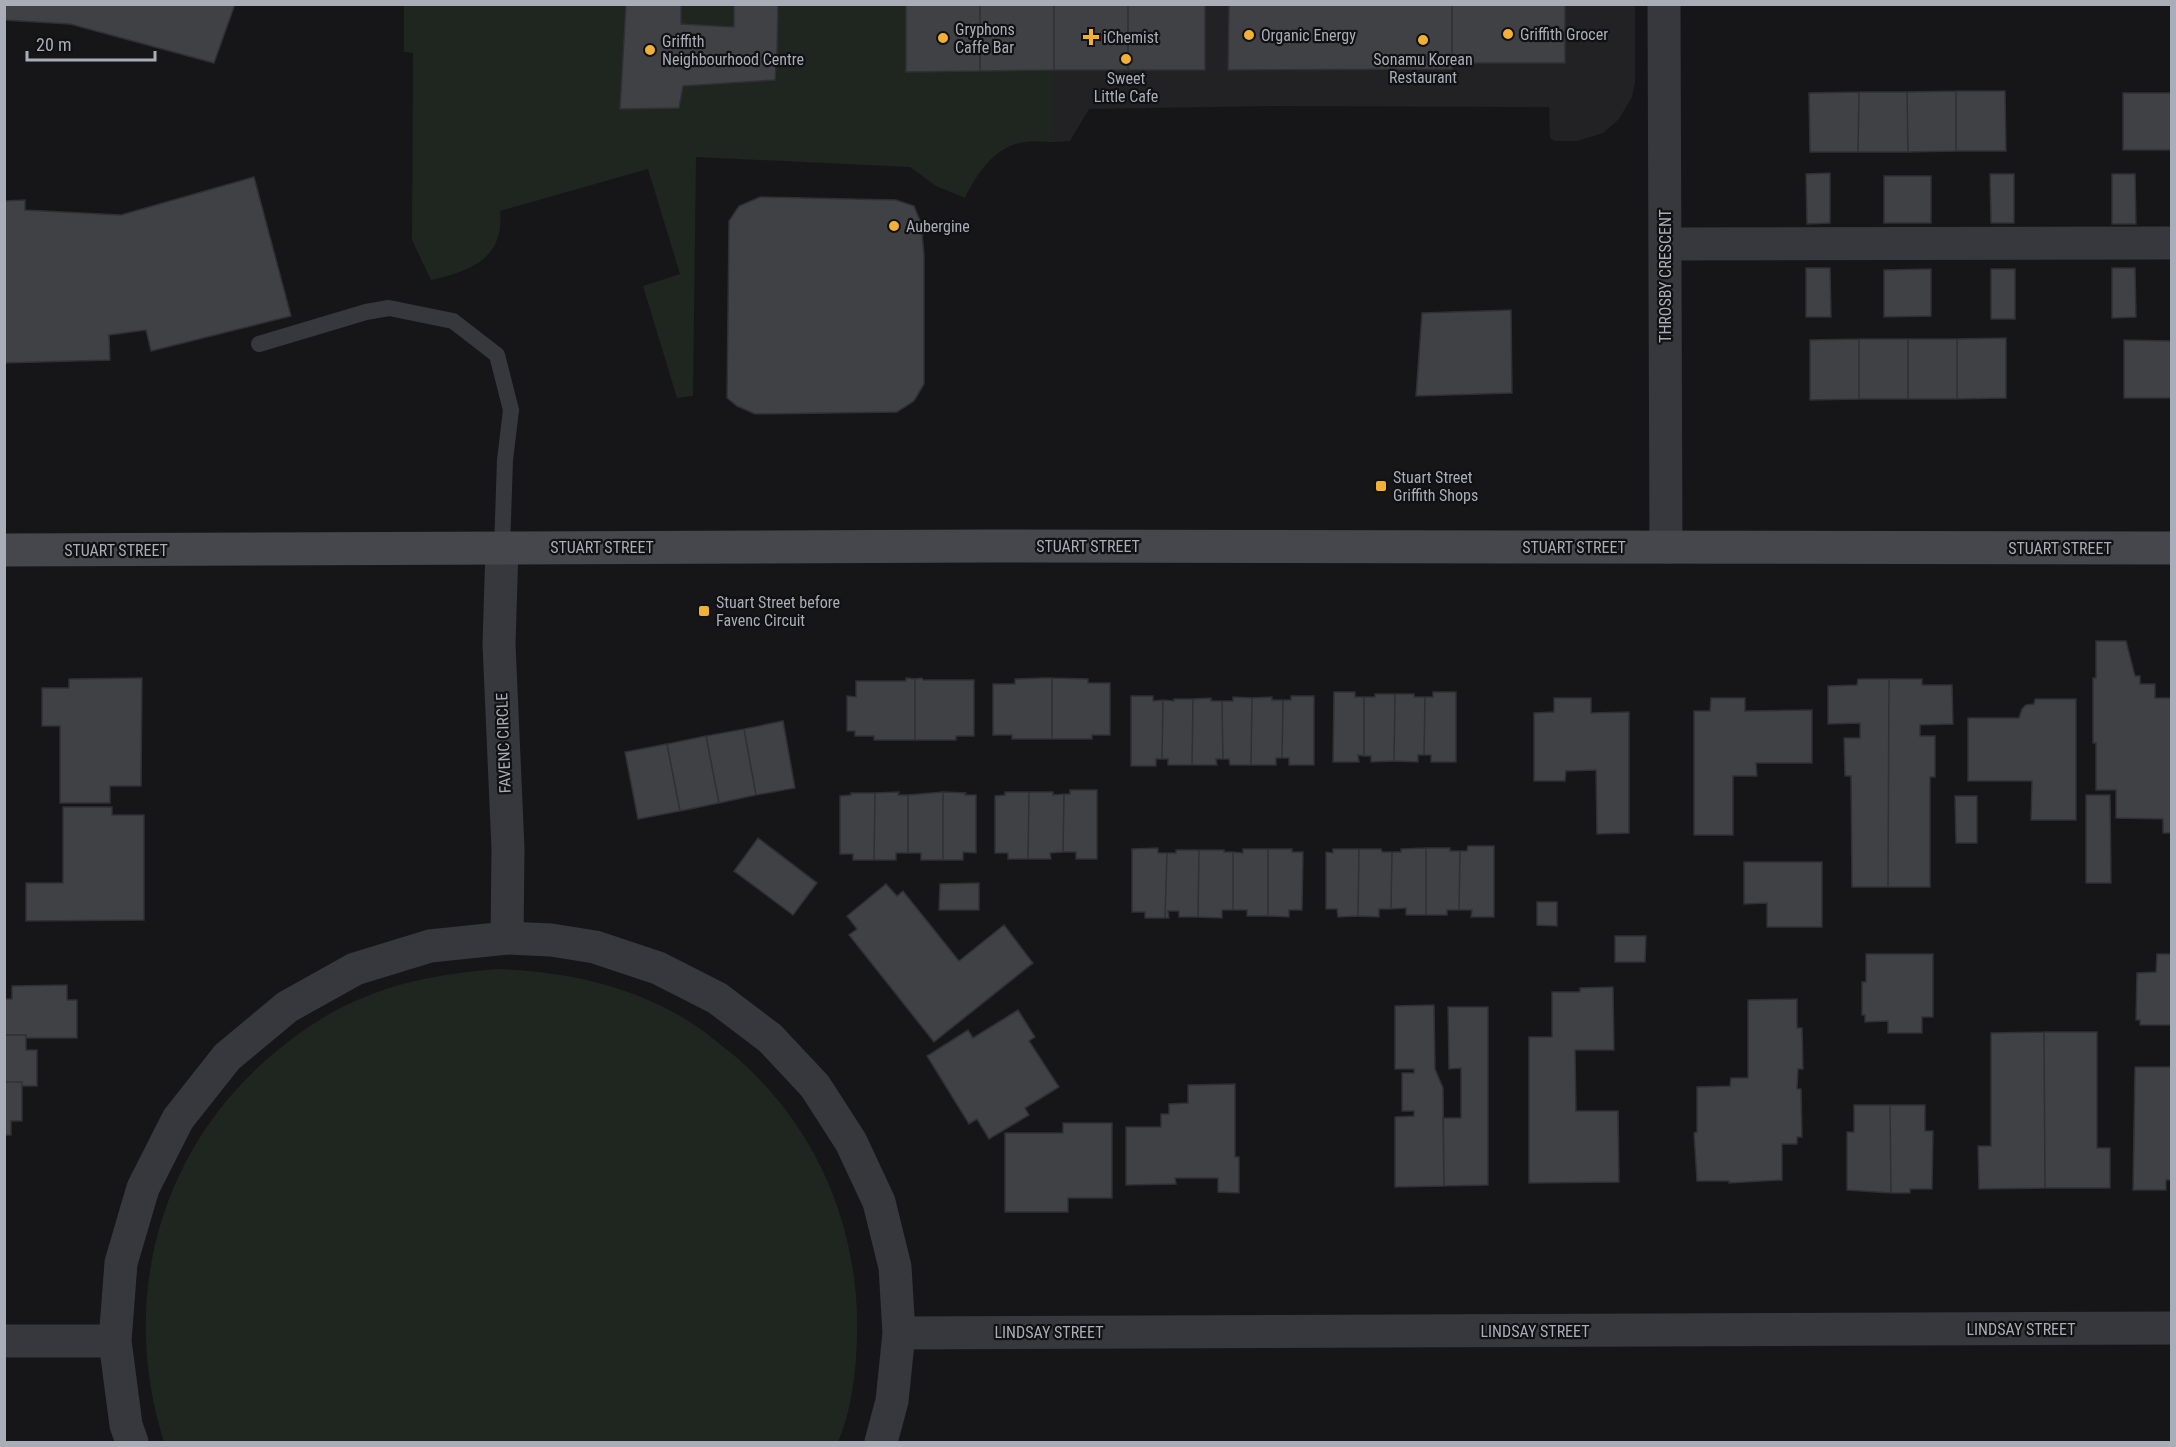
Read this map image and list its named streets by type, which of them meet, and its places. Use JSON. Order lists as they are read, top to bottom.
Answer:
{
  "streets": {
    "street": [
      "THROSBY CRESCENT",
      "STUART STREET",
      "FAVENC CIRCLE",
      "LINDSAY STREET"
    ]
  },
  "crossings": [
    ["THROSBY CRESCENT", "STUART STREET"],
    ["STUART STREET", "FAVENC CIRCLE"]
  ],
  "places": {
    "other": [
      "Griffith Grocer",
      "Organic Energy",
      "Gryphons Caffe Bar",
      "Sonamu Korean Restaurant",
      "Griffith Neighbourhood Centre",
      "Sweet Little Cafe",
      "Aubergine"
    ],
    "health": ["iChemist"],
    "transit": ["Stuart Street Griffith Shops", "Stuart Street before Favenc Circuit"]
  },
  "scale_bar": "20 m"
}
